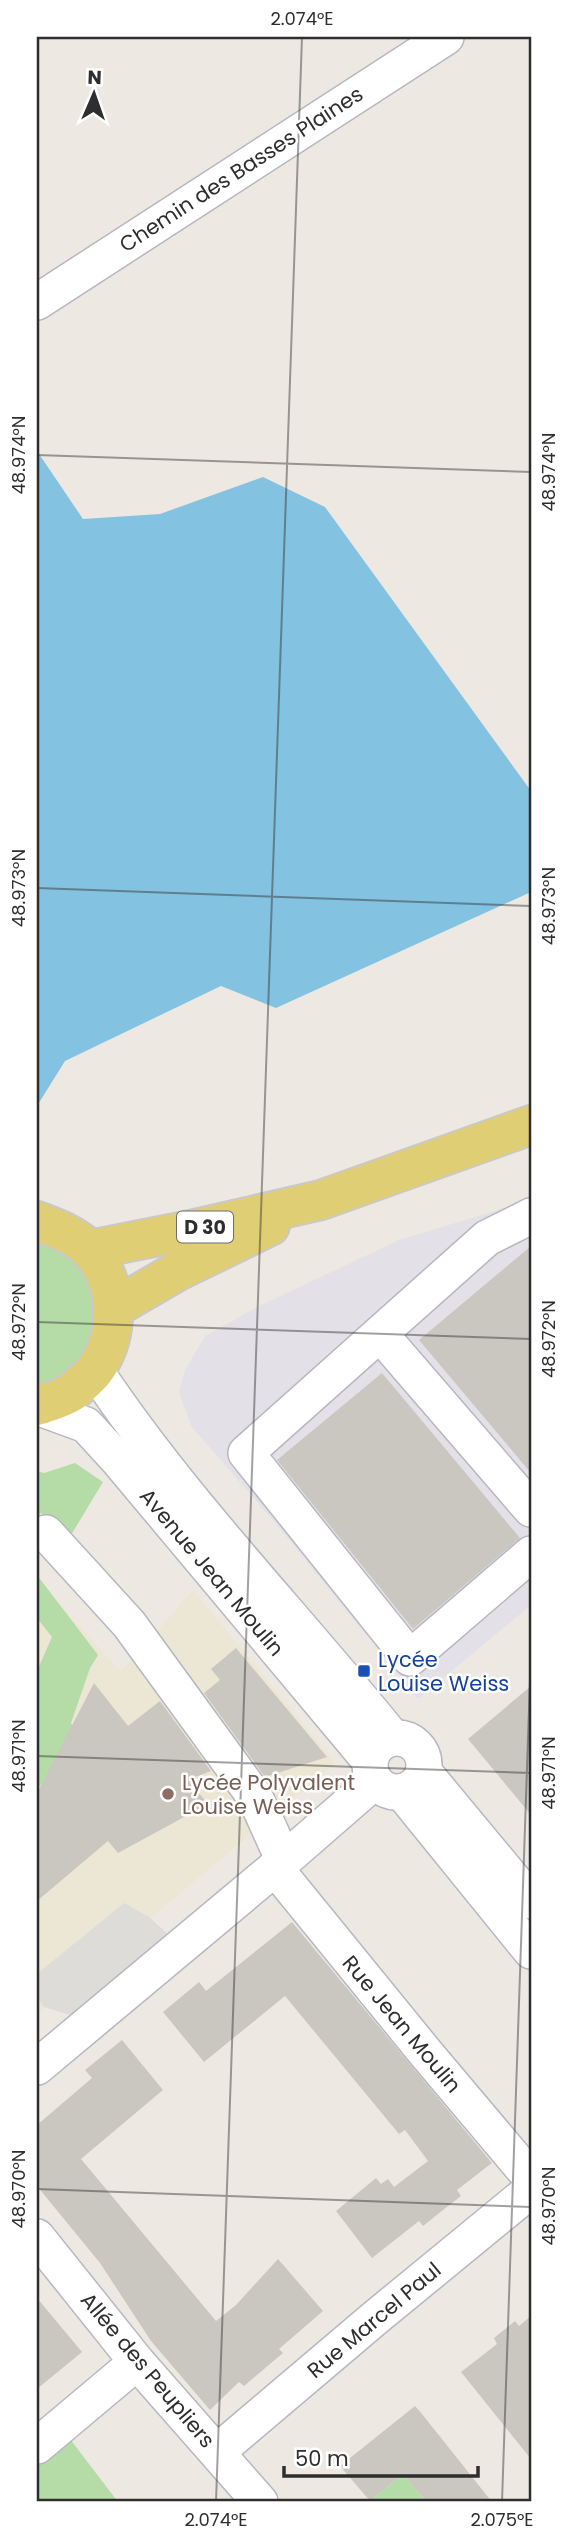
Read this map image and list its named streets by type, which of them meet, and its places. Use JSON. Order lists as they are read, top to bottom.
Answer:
{
  "streets": {
    "main road": ["D 30"],
    "street": [
      "Chemin des Basses Plaines",
      "Avenue Jean Moulin",
      "Rue Jean Moulin",
      "Rue Marcel Paul",
      "Allée des Peupliers"
    ]
  },
  "crossings": [
    ["Rue Marcel Paul", "Allée des Peupliers"]
  ],
  "places": {
    "transit": ["Lycée Louise Weiss"],
    "other": ["Lycée Polyvalent Louise Weiss"]
  },
  "scale_bar": "50 m",
  "north": "top",
  "coordinates": [
    "2.074°E",
    "48.974°N",
    "48.973°N",
    "48.972°N",
    "48.971°N",
    "48.970°N",
    "2.075°E"
  ]
}
